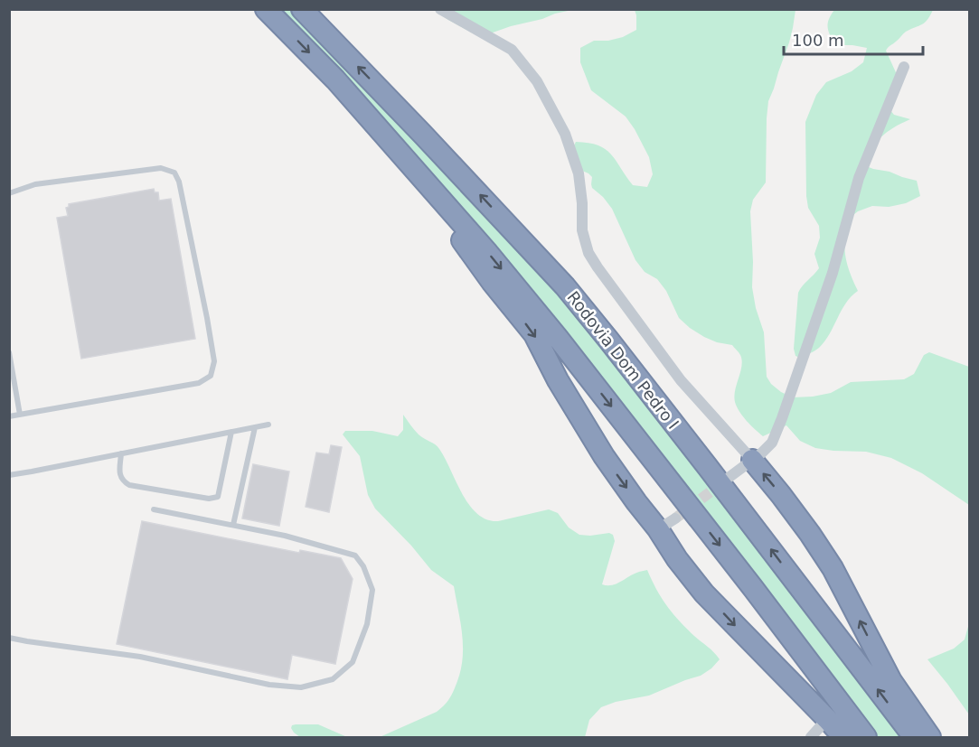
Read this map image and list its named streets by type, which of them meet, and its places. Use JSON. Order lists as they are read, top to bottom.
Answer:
{
  "streets": {
    "highway": ["Rodovia Dom Pedro I"]
  },
  "scale_bar": "100 m"
}
